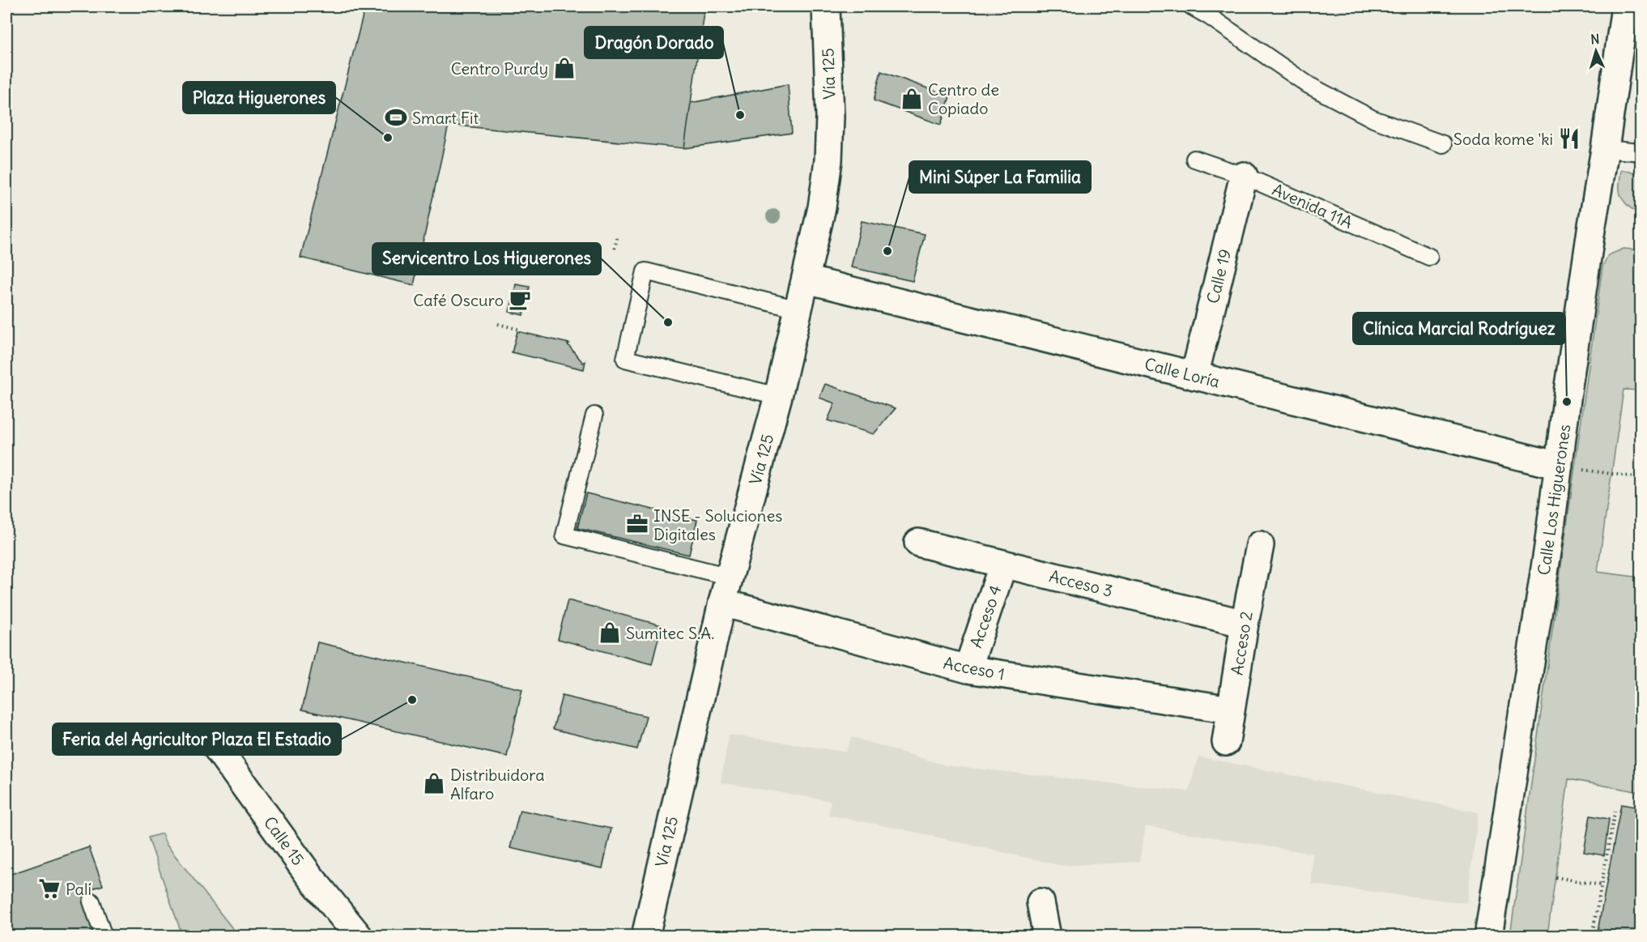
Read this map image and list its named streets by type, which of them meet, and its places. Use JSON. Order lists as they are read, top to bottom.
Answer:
{
  "streets": {
    "street": [
      "Vía 125",
      "Calle 19",
      "Calle Loría",
      "Calle Los Higuerones",
      "Acceso 3",
      "Acceso 4",
      "Acceso 2",
      "Acceso 1",
      "Calle 15"
    ],
    "lane": ["Avenida 11A"]
  },
  "crossings": [
    ["Vía 125", "Calle Loría"],
    ["Vía 125", "Acceso 1"],
    ["Avenida 11A", "Calle 19"],
    ["Calle 19", "Calle Loría"],
    ["Calle Loría", "Calle Los Higuerones"],
    ["Acceso 3", "Acceso 4"],
    ["Acceso 3", "Acceso 2"],
    ["Acceso 4", "Acceso 1"],
    ["Acceso 2", "Acceso 1"]
  ],
  "places": {
    "shop": [
      "Centro Purdy",
      "Centro de Copiado",
      "Sumitec S.A.",
      "Distribuidora Alfaro"
    ],
    "other": [
      "Dragón Dorado",
      "Plaza Higuerones",
      "Mini Súper La Familia",
      "Servicentro Los Higuerones",
      "Clínica Marcial Rodríguez",
      "Feria del Agricultor Plaza El Estadio"
    ],
    "sports": ["Smart Fit"],
    "restaurant": ["Soda kome 'ki"],
    "cafe": ["Café Oscuro"],
    "office": ["INSE - Soluciones Digitales"],
    "supermarket": ["Palí"]
  },
  "north": "top"
}
